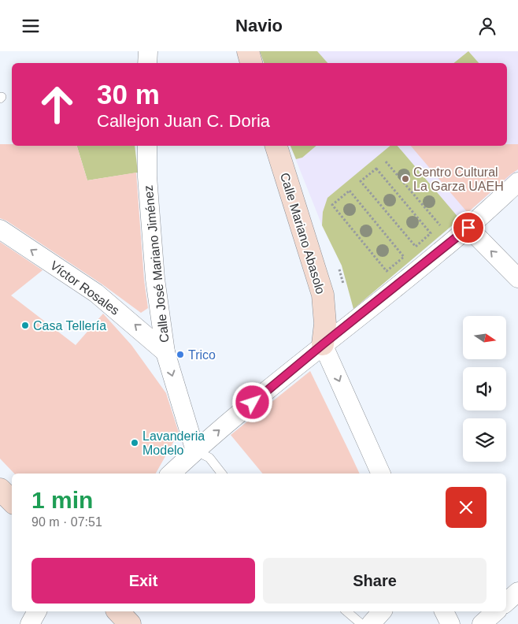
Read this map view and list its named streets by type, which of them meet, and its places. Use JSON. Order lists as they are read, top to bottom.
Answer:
{
  "streets": {
    "street": ["Calle Mariano Abasolo", "Calle José Mariano Jiménez", "Víctor Rosales"]
  },
  "crossings": [
    ["Calle José Mariano Jiménez", "Víctor Rosales"]
  ],
  "one_way": ["Víctor Rosales"],
  "places": [
    "Centro Cultural La Garza UAEH",
    "Casa Tellería",
    "Trico",
    "Lavanderia Modelo"
  ],
  "north": "right",
  "page": {
    "header": "Navio",
    "turn": ["30 m", "Callejon Juan C. Doria"],
    "heading": ["1 min", "90 m · 07:51"],
    "buttons": ["Exit", "Share"]
  }
}
